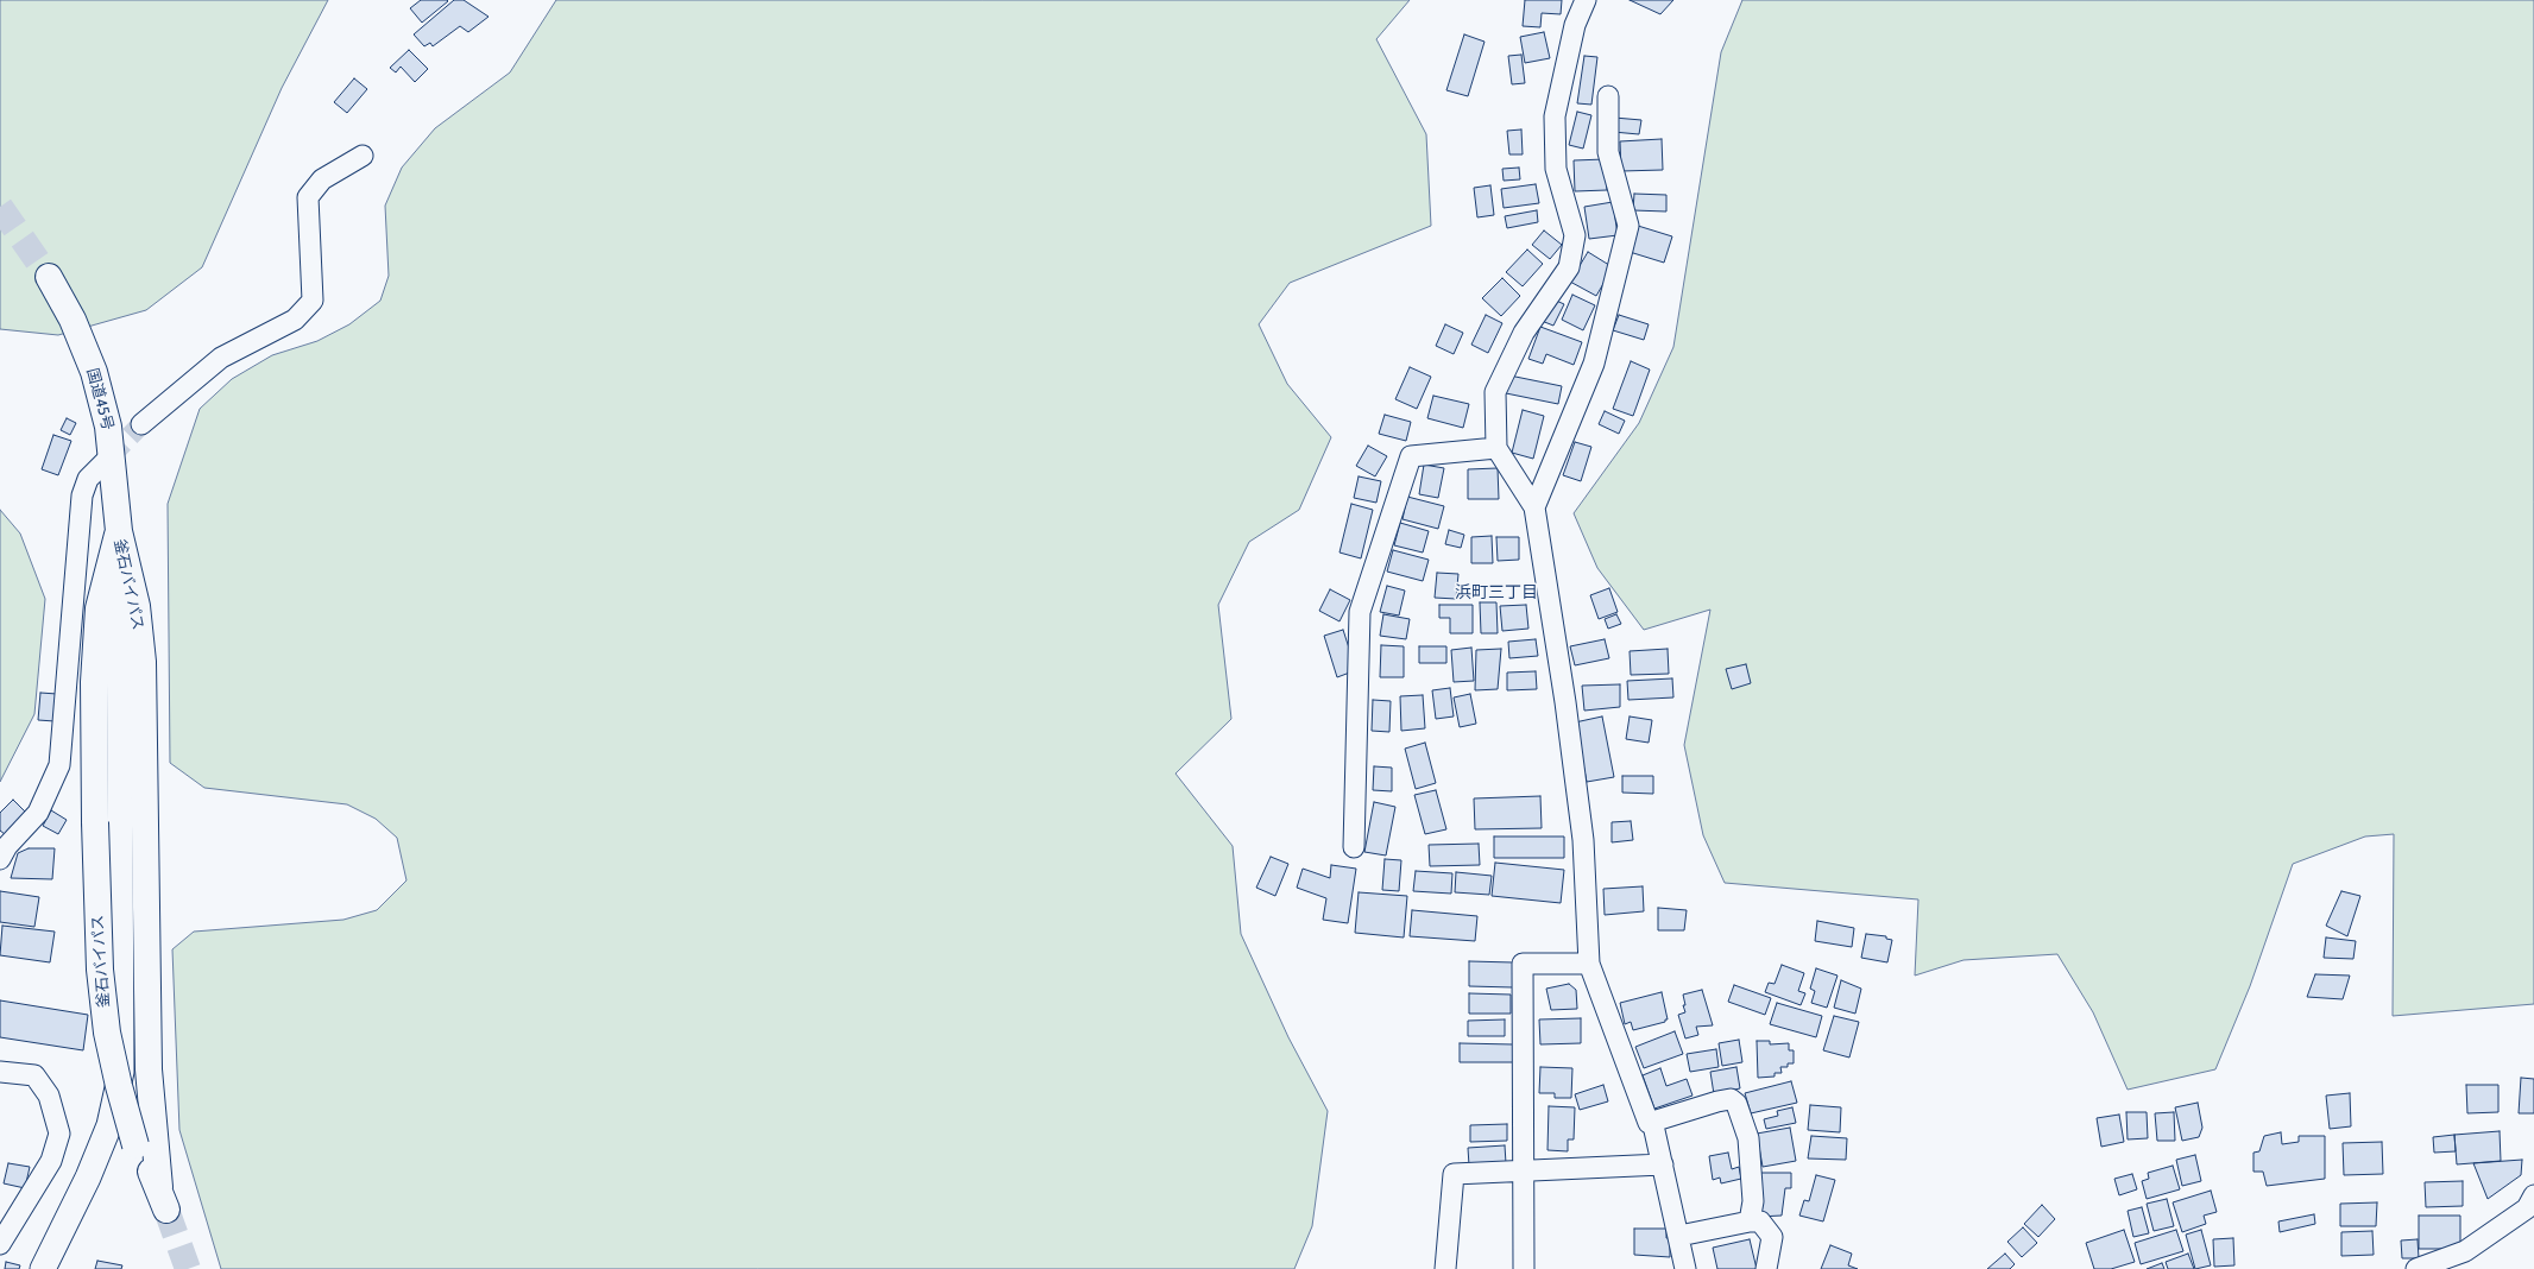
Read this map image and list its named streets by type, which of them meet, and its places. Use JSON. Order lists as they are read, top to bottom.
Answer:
{
  "streets": {
    "highway": ["国道45号", "釜石バイパス"]
  },
  "crossings": [
    ["国道45号", "釜石バイパス"]
  ],
  "districts": ["浜町三丁目"]
}
